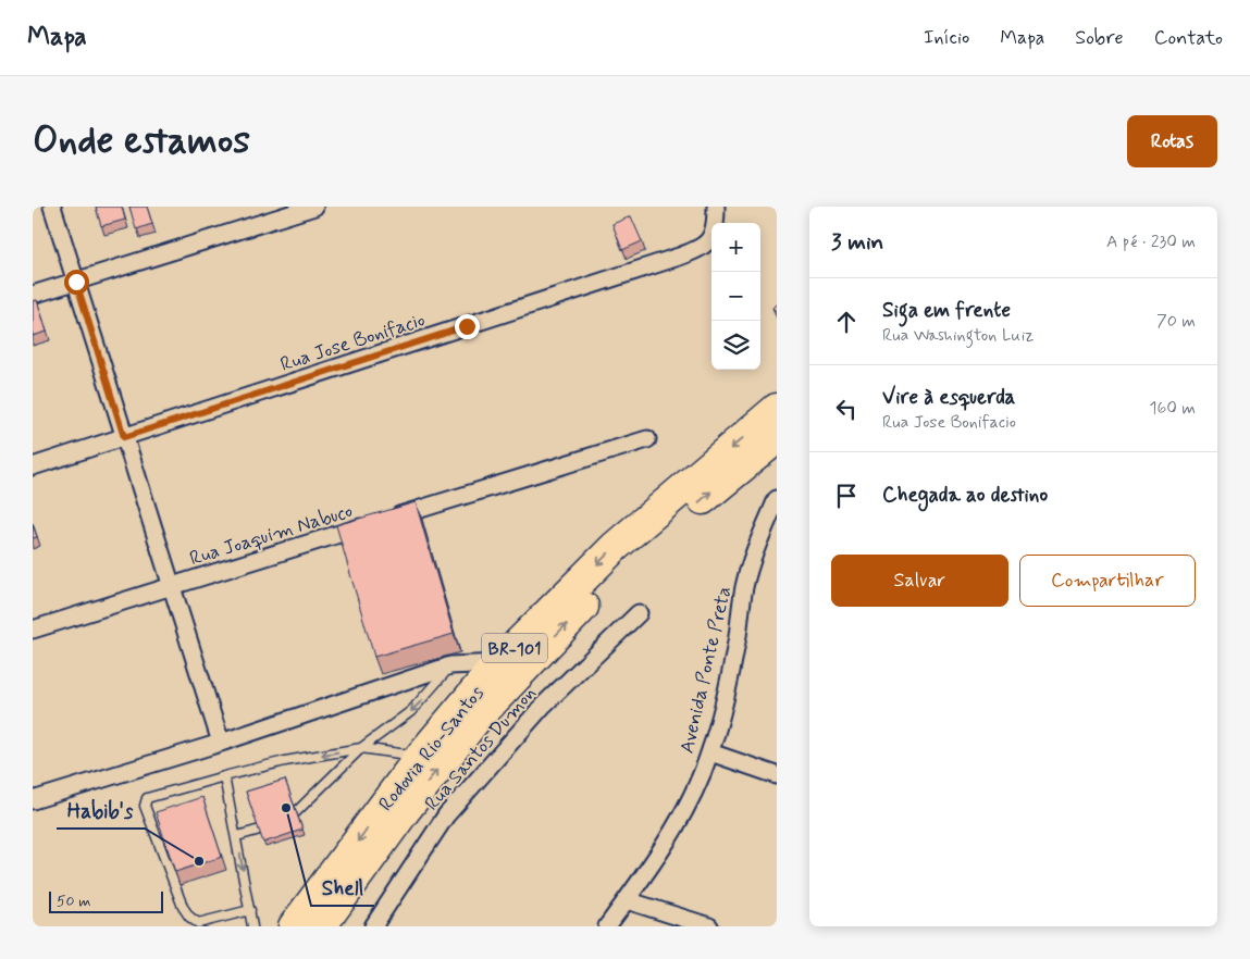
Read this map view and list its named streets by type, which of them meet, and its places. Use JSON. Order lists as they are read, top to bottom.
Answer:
{
  "streets": {
    "highway": ["BR-101", "Rodovia Rio-Santos"],
    "street": [
      "Rua Jose Bonifacio",
      "Rua Joaquim Nabuco",
      "Avenida Ponte Preta",
      "Rua Santos Dumon"
    ]
  },
  "places": ["Shell", "Habib's"],
  "scale_bar": "50 m",
  "page": {
    "header": "Mapa",
    "nav": [
      "Início",
      "Mapa",
      "Sobre",
      "Contato"
    ],
    "buttons": [
      "Rotas",
      ["Salvar", "Compartilhar"]
    ],
    "title": "Onde estamos",
    "heading": ["3 min", "A pé · 230 m"],
    "map_buttons": ["+", "−"],
    "list": [
      ["Siga em frente", "Rua Washington Luiz", "70 m"],
      ["Vire à esquerda", "Rua Jose Bonifacio", "160 m"],
      "Chegada ao destino"
    ],
    "scale": "50 m"
  }
}
